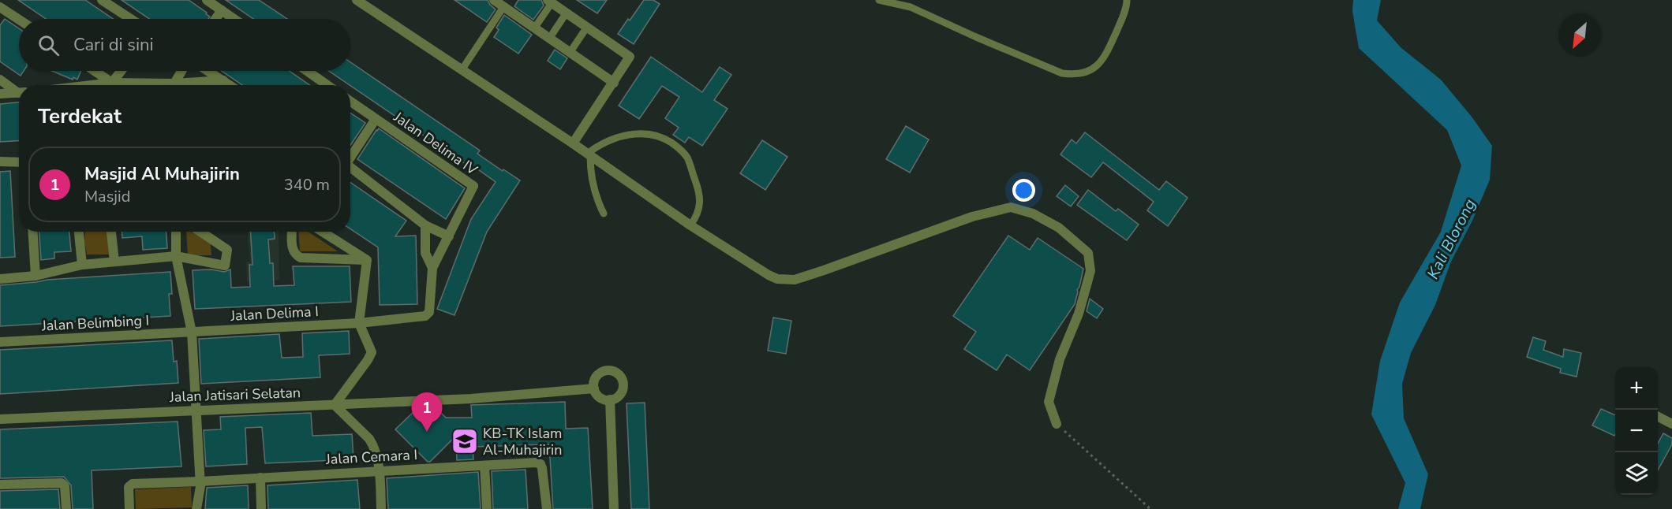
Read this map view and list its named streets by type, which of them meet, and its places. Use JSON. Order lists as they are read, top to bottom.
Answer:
{
  "streets": {
    "street": [
      "Jalan Delima IV",
      "Jalan Delima I",
      "Jalan Belimbing I",
      "Jalan Jatisari Selatan",
      "Jalan Cemara I"
    ]
  },
  "crossings": [
    ["Jalan Delima IV", "Jalan Delima I"],
    ["Jalan Delima I", "Jalan Belimbing I"]
  ],
  "water": ["Kali Blorong"],
  "places": {
    "school or university": ["KB-TK Islam Al-Muhajirin"]
  },
  "north": "bottom left",
  "page": {
    "search": "Cari di sini",
    "heading": "Terdekat",
    "list": [
      {
        "mark": "1",
        "name": "Masjid Al Muhajirin",
        "note": "Masjid",
        "value": "340 m"
      }
    ],
    "map_buttons": ["+", "−"],
    "pins": "1"
  }
}
